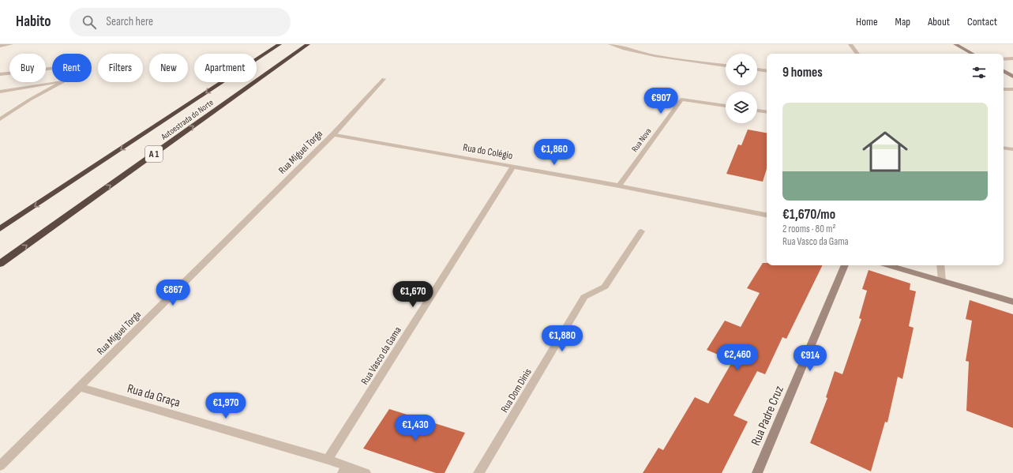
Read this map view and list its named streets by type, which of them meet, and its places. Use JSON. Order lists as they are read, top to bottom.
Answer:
{
  "streets": {
    "highway": ["Autoestrada do Norte", "A 1"],
    "street": [
      "Rua Nova",
      "Rua do Colégio",
      "Rua Miguel Torga",
      "Rua Vasco da Gama",
      "Rua Dom Dinis",
      "Rua da Graça",
      "Rua Padre Cruz"
    ]
  },
  "crossings": [
    ["Rua Nova", "Rua do Colégio"],
    ["Rua do Colégio", "Rua Miguel Torga"],
    ["Rua do Colégio", "Rua Vasco da Gama"],
    ["Rua Miguel Torga", "Rua da Graça"],
    ["Rua Vasco da Gama", "Rua da Graça"]
  ],
  "page": {
    "header": "Habito",
    "search": "Search here",
    "nav": [
      "Home",
      "Map",
      "About",
      "Contact"
    ],
    "chip": [
      "Buy",
      "Rent",
      "Filters",
      "New",
      "Apartment"
    ],
    "heading": "9 homes",
    "price": [
      "€907",
      "€1,860",
      "€867",
      "€1,670",
      "€1,880",
      "€2,460",
      "€914",
      "€1,970",
      "€1,430"
    ],
    "list": [
      {
        "name": "€1,670/mo",
        "note": "2 rooms · 80 m² · Rua Vasco da Gama"
      }
    ]
  }
}
